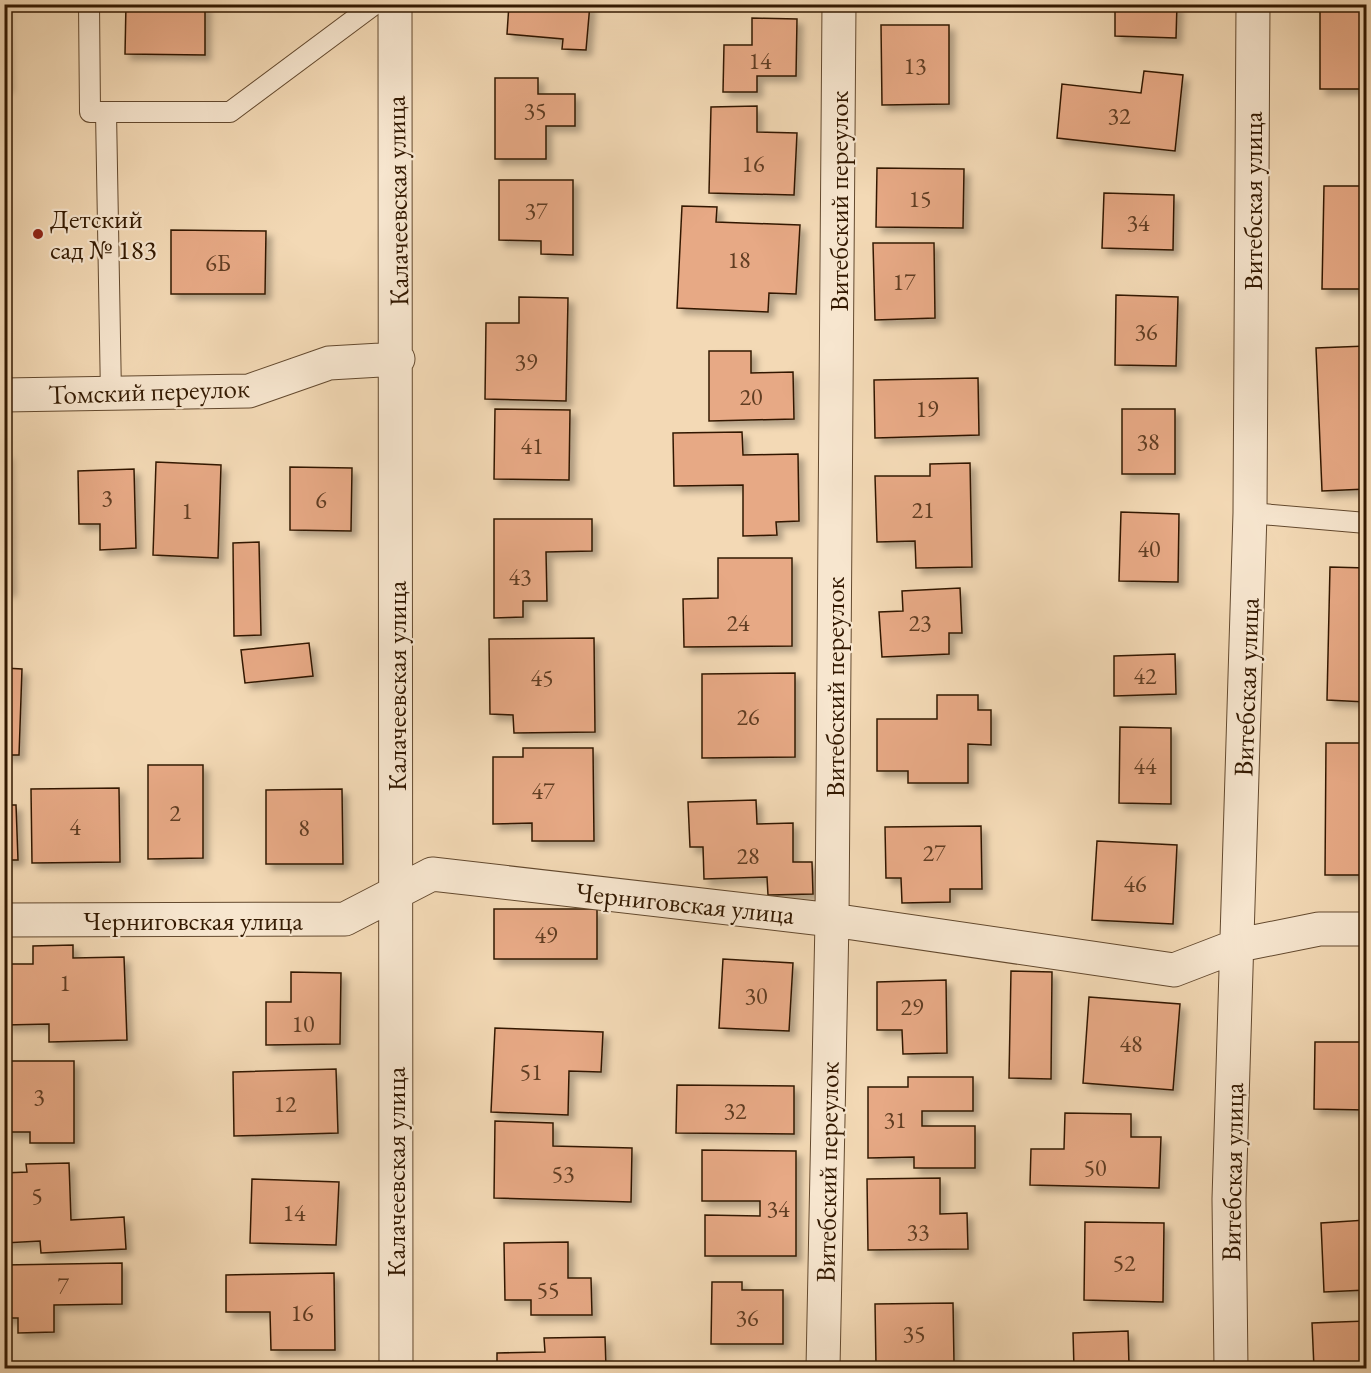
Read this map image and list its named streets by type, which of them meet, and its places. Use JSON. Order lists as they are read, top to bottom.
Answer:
{
  "streets": {
    "street": [
      "Калачеевская улица",
      "Витебский переулок",
      "Витебская улица",
      "Томский переулок",
      "Черниговская улица"
    ]
  },
  "crossings": [
    ["Калачеевская улица", "Томский переулок"],
    ["Калачеевская улица", "Черниговская улица"],
    ["Витебский переулок", "Черниговская улица"],
    ["Витебская улица", "Черниговская улица"]
  ],
  "places": ["Детский сад № 183"],
  "house_numbers": [
    "14",
    "13",
    "35",
    "32",
    "16",
    "15",
    "37",
    "34",
    "18",
    "6Б",
    "17",
    "36",
    "39",
    "20",
    "19",
    "38",
    "41",
    "3",
    "6",
    "21",
    "1",
    "40",
    "43",
    "24",
    "23",
    "42",
    "45",
    "26",
    "44",
    "47",
    "2",
    "4",
    "8",
    "27",
    "28",
    "46",
    "49",
    "1",
    "30",
    "29",
    "10",
    "48",
    "51",
    "3",
    "12",
    "32",
    "31",
    "50",
    "53",
    "5",
    "34",
    "14",
    "33",
    "52",
    "7",
    "55",
    "16",
    "36",
    "35"
  ]
}
